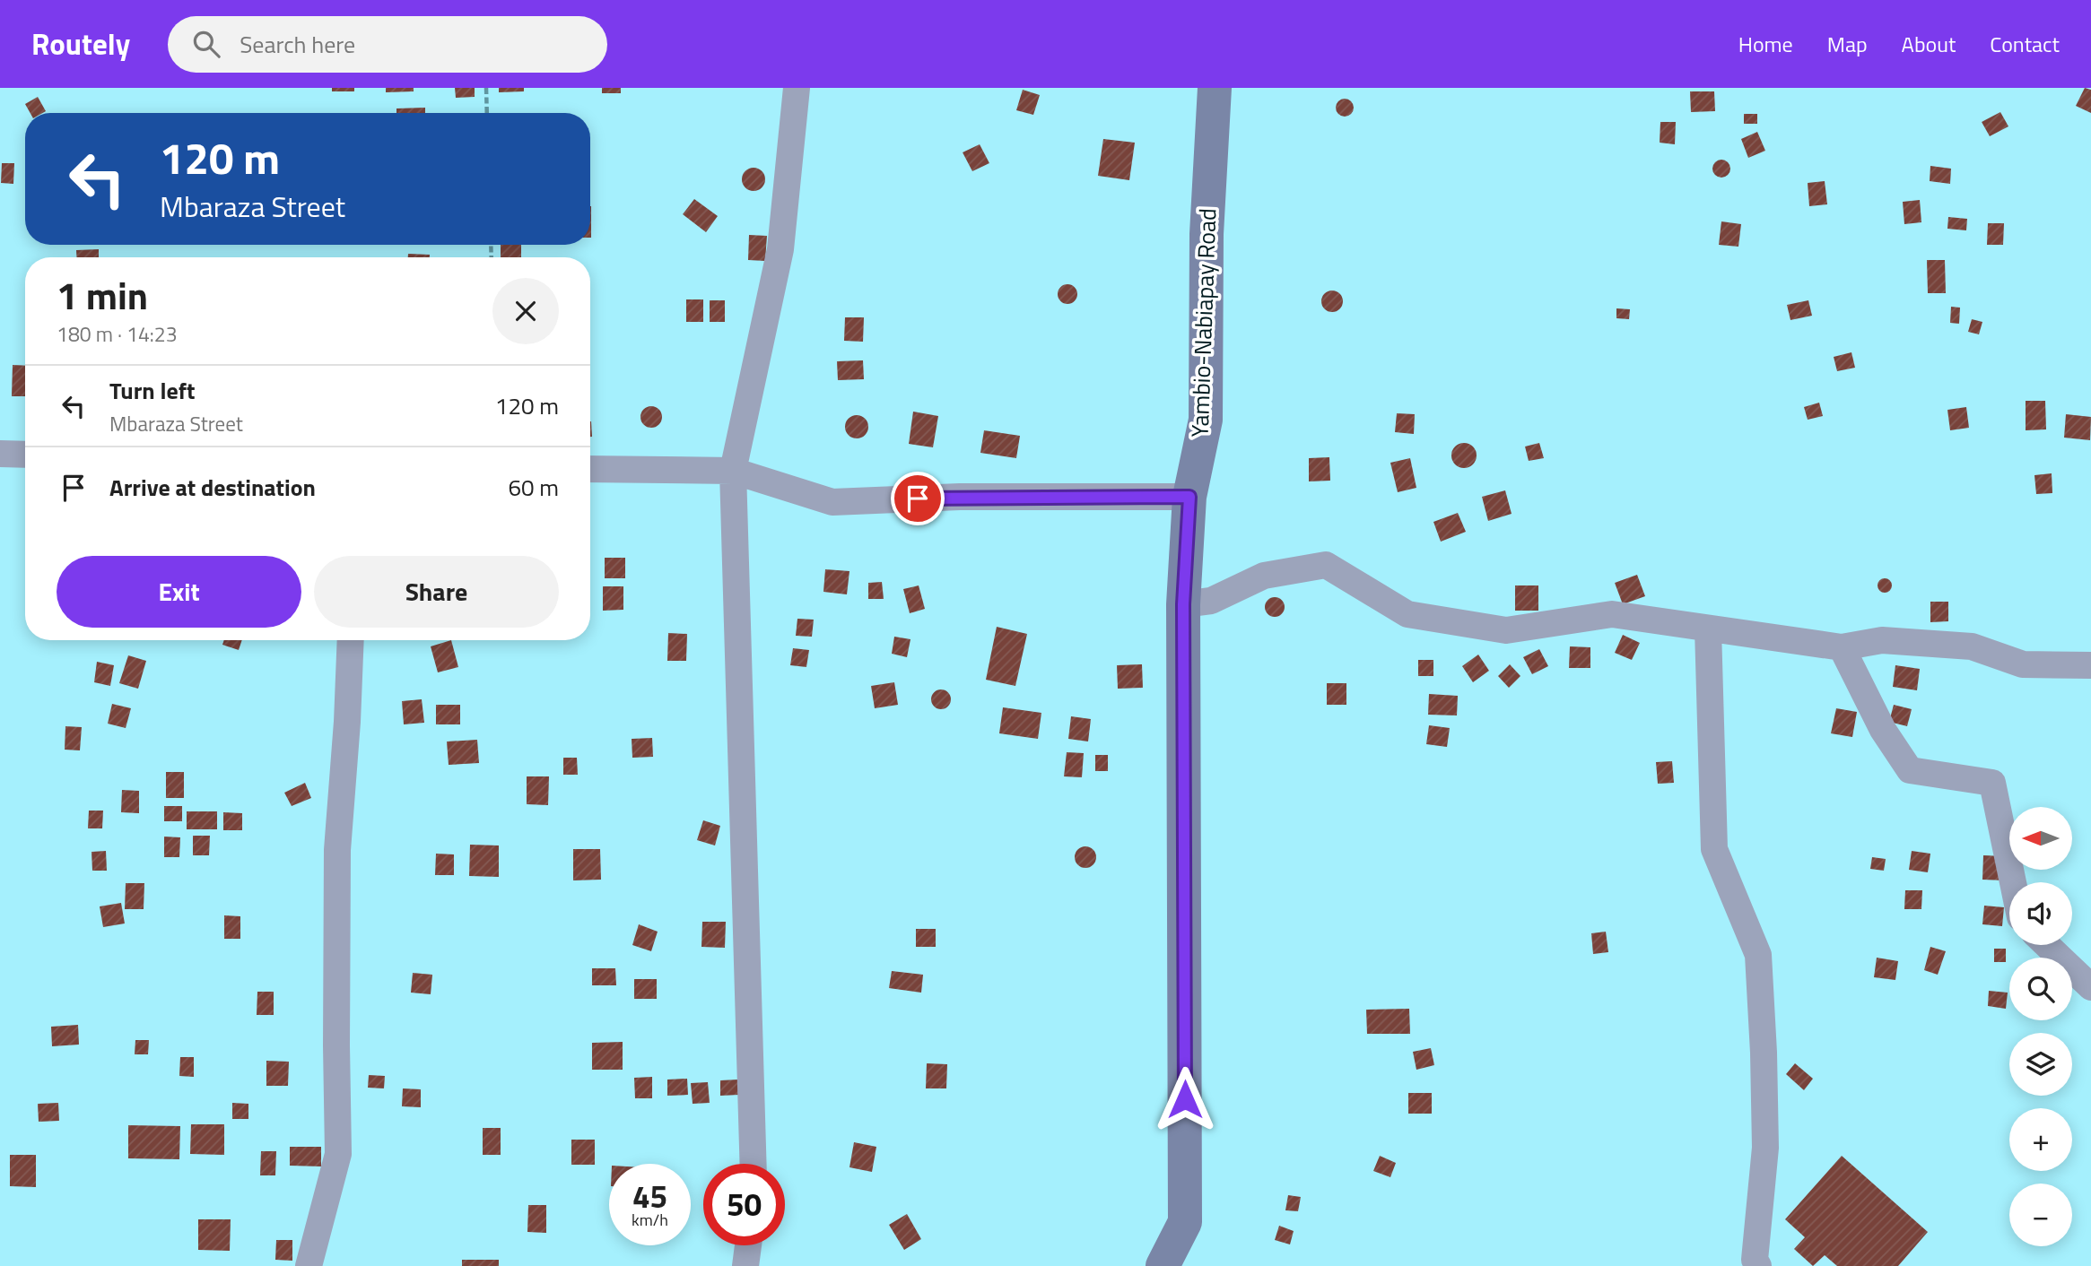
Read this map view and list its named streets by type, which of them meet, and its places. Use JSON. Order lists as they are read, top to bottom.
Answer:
{
  "streets": {
    "main road": ["Yambio-Nabiapay Road"]
  },
  "north": "left",
  "page": {
    "header": "Routely",
    "search": "Search here",
    "nav": [
      "Home",
      "Map",
      "About",
      "Contact"
    ],
    "turn": ["120 m", "Mbaraza Street"],
    "heading": ["1 min", "180 m · 14:23"],
    "list": [
      {
        "name": "Turn left",
        "note": "Mbaraza Street",
        "value": "120 m"
      },
      {
        "name": "Arrive at destination",
        "value": "60 m"
      }
    ],
    "buttons": ["Exit", "Share"],
    "map_buttons": ["+", "−"],
    "speed": "45 km/h",
    "limit": "50"
  }
}
